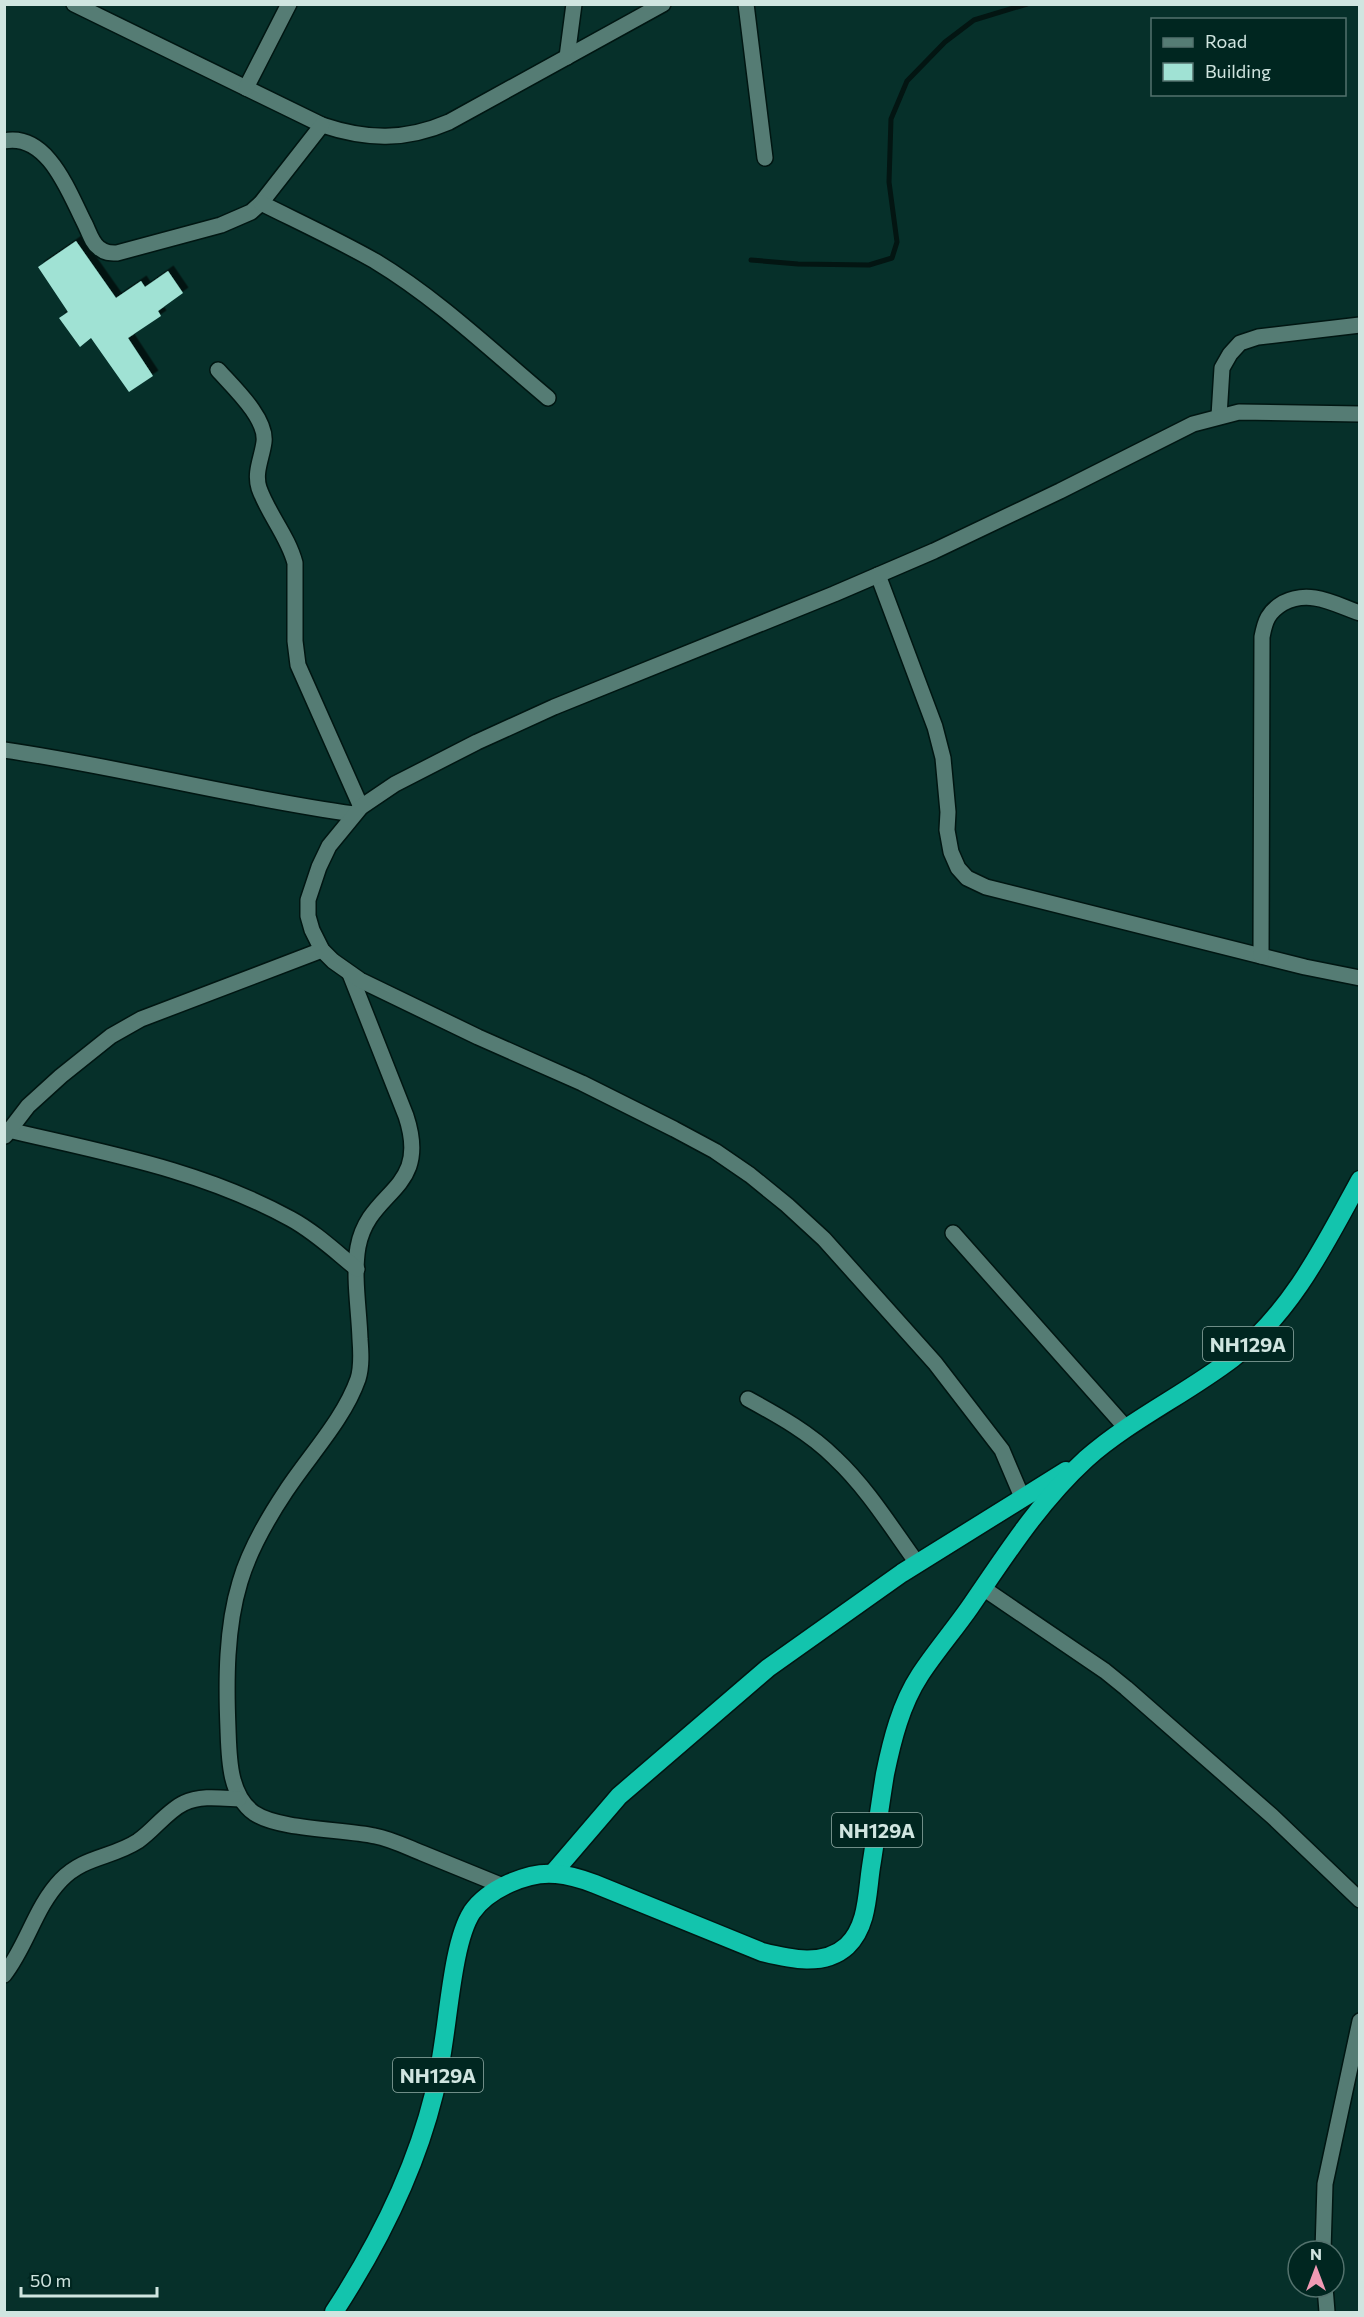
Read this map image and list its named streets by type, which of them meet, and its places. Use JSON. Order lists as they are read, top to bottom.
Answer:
{
  "streets": {
    "highway": ["NH129A"]
  },
  "legend": ["Road", "Building"],
  "scale_bar": "50 m",
  "north": "top"
}
